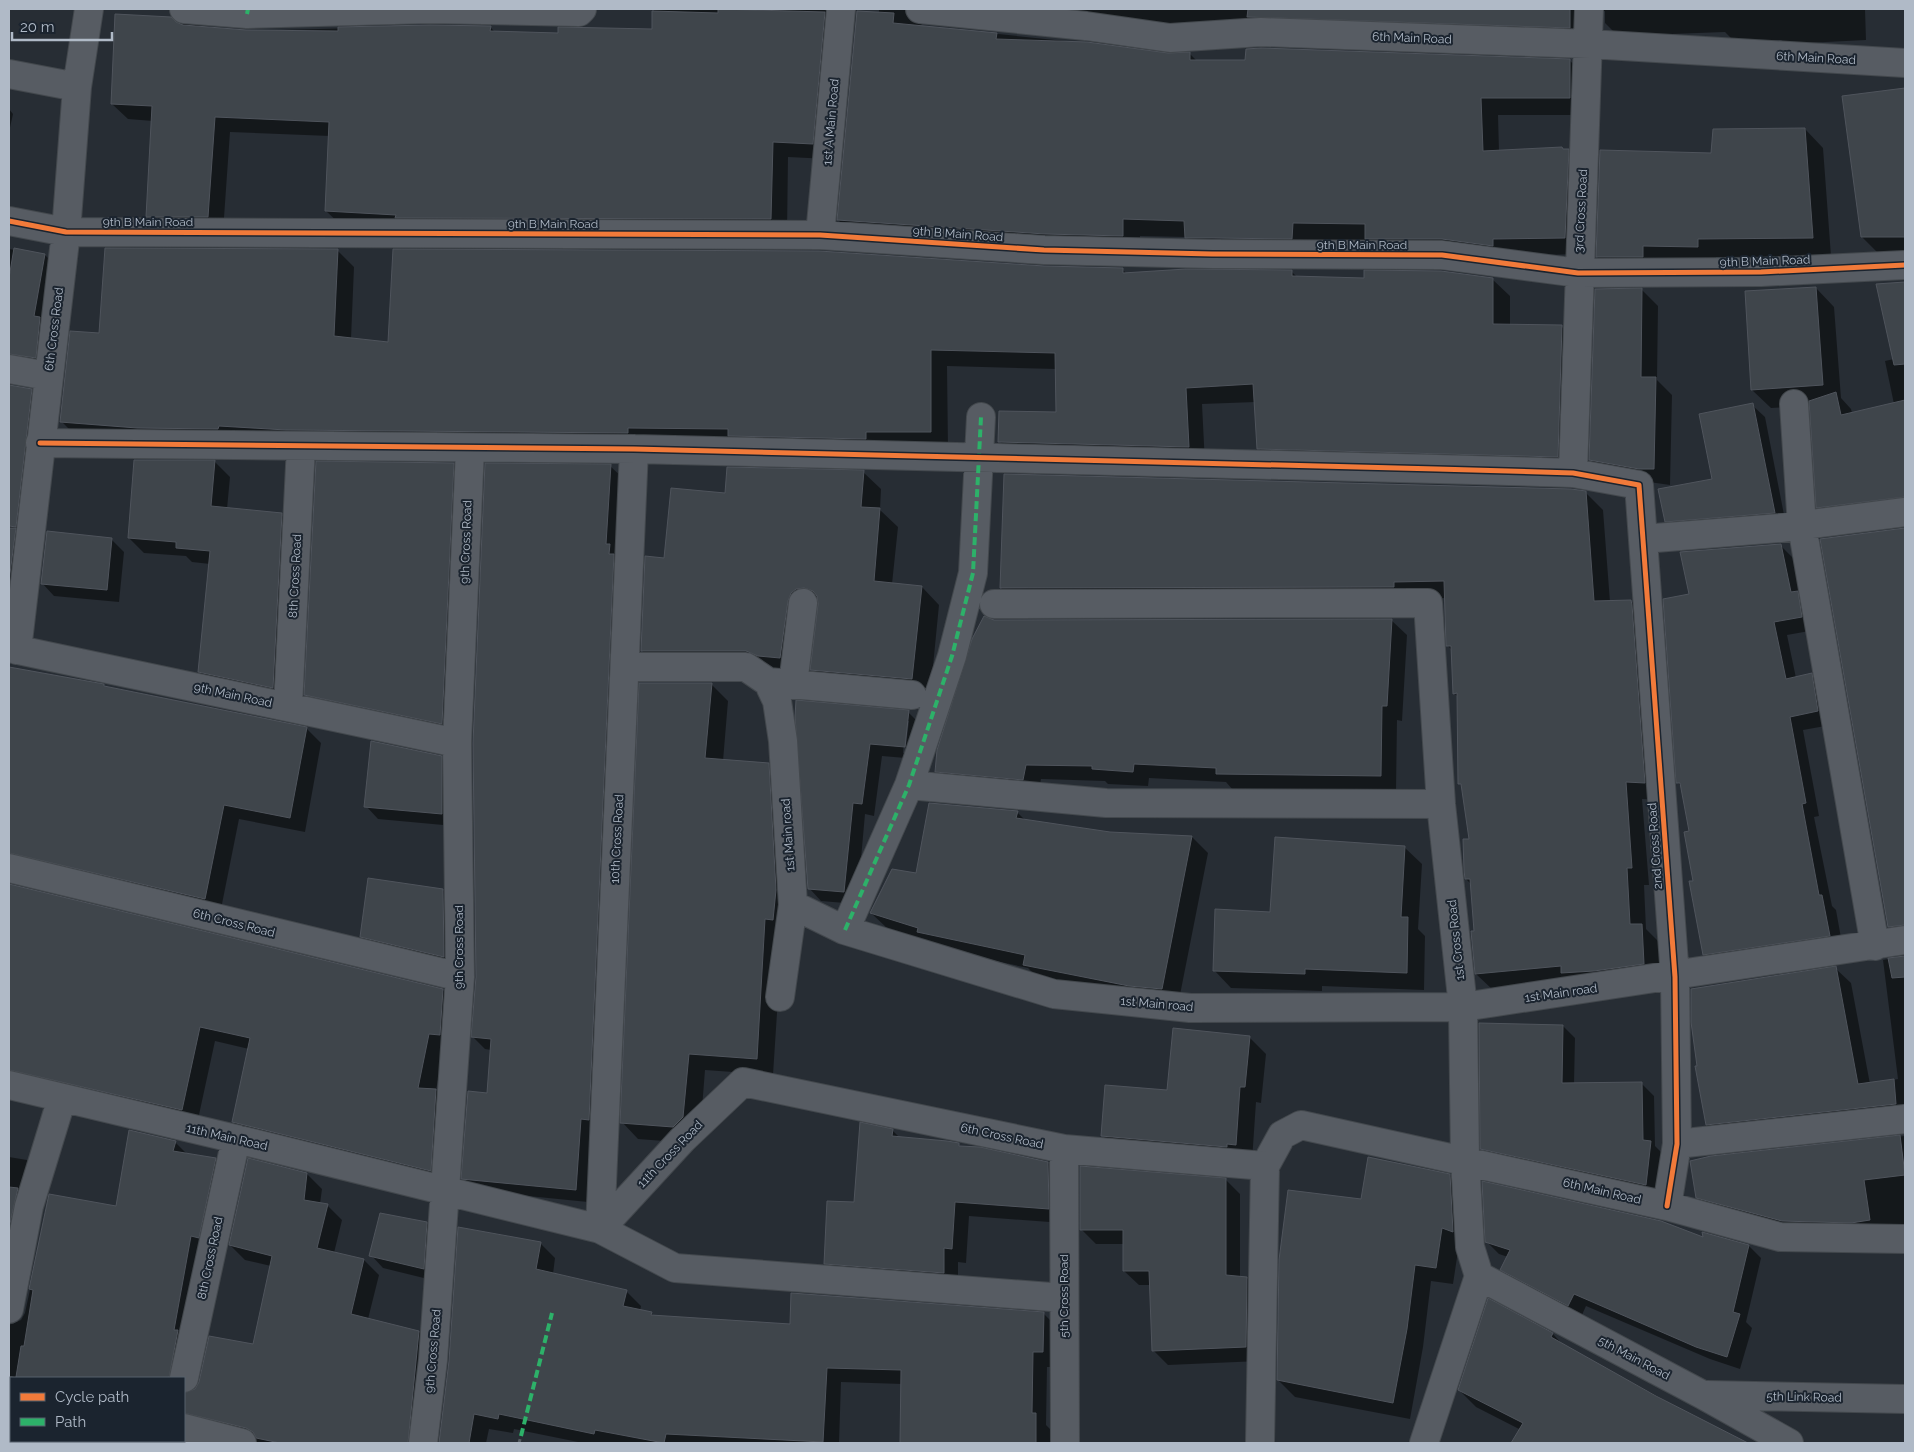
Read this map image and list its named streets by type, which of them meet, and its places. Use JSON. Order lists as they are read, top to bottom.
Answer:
{
  "streets": {
    "street": [
      "6th Main Road",
      "1st A Main Road",
      "3rd Cross Road",
      "9th B Main Road",
      "6th Cross Road",
      "9th Cross Road",
      "8th Cross Road",
      "9th Main Road",
      "1st Main road",
      "10th Cross Road",
      "2nd Cross Road",
      "1st Cross Road",
      "11th Main Road",
      "11th Cross Road",
      "5th Cross Road",
      "5th Main Road",
      "5th Link Road"
    ]
  },
  "crossings": [
    ["6th Main Road", "3rd Cross Road"],
    ["6th Main Road", "6th Cross Road"],
    ["6th Main Road", "2nd Cross Road"],
    ["6th Main Road", "1st Cross Road"],
    ["1st A Main Road", "9th B Main Road"],
    ["3rd Cross Road", "9th B Main Road"],
    ["3rd Cross Road", "2nd Cross Road"],
    ["9th B Main Road", "6th Cross Road"],
    ["6th Cross Road", "9th Cross Road"],
    ["6th Cross Road", "9th Main Road"],
    ["6th Cross Road", "11th Cross Road"],
    ["6th Cross Road", "5th Cross Road"],
    ["9th Cross Road", "9th Main Road"],
    ["9th Cross Road", "11th Main Road"],
    ["8th Cross Road", "9th Main Road"],
    ["8th Cross Road", "11th Main Road"],
    ["1st Main road", "2nd Cross Road"],
    ["1st Main road", "1st Cross Road"],
    ["10th Cross Road", "11th Main Road"],
    ["10th Cross Road", "11th Cross Road"],
    ["1st Cross Road", "5th Main Road"],
    ["11th Main Road", "11th Cross Road"],
    ["11th Main Road", "5th Cross Road"],
    ["5th Main Road", "5th Link Road"]
  ],
  "legend": ["Cycle path", "Path"],
  "scale_bar": "20 m"
}
